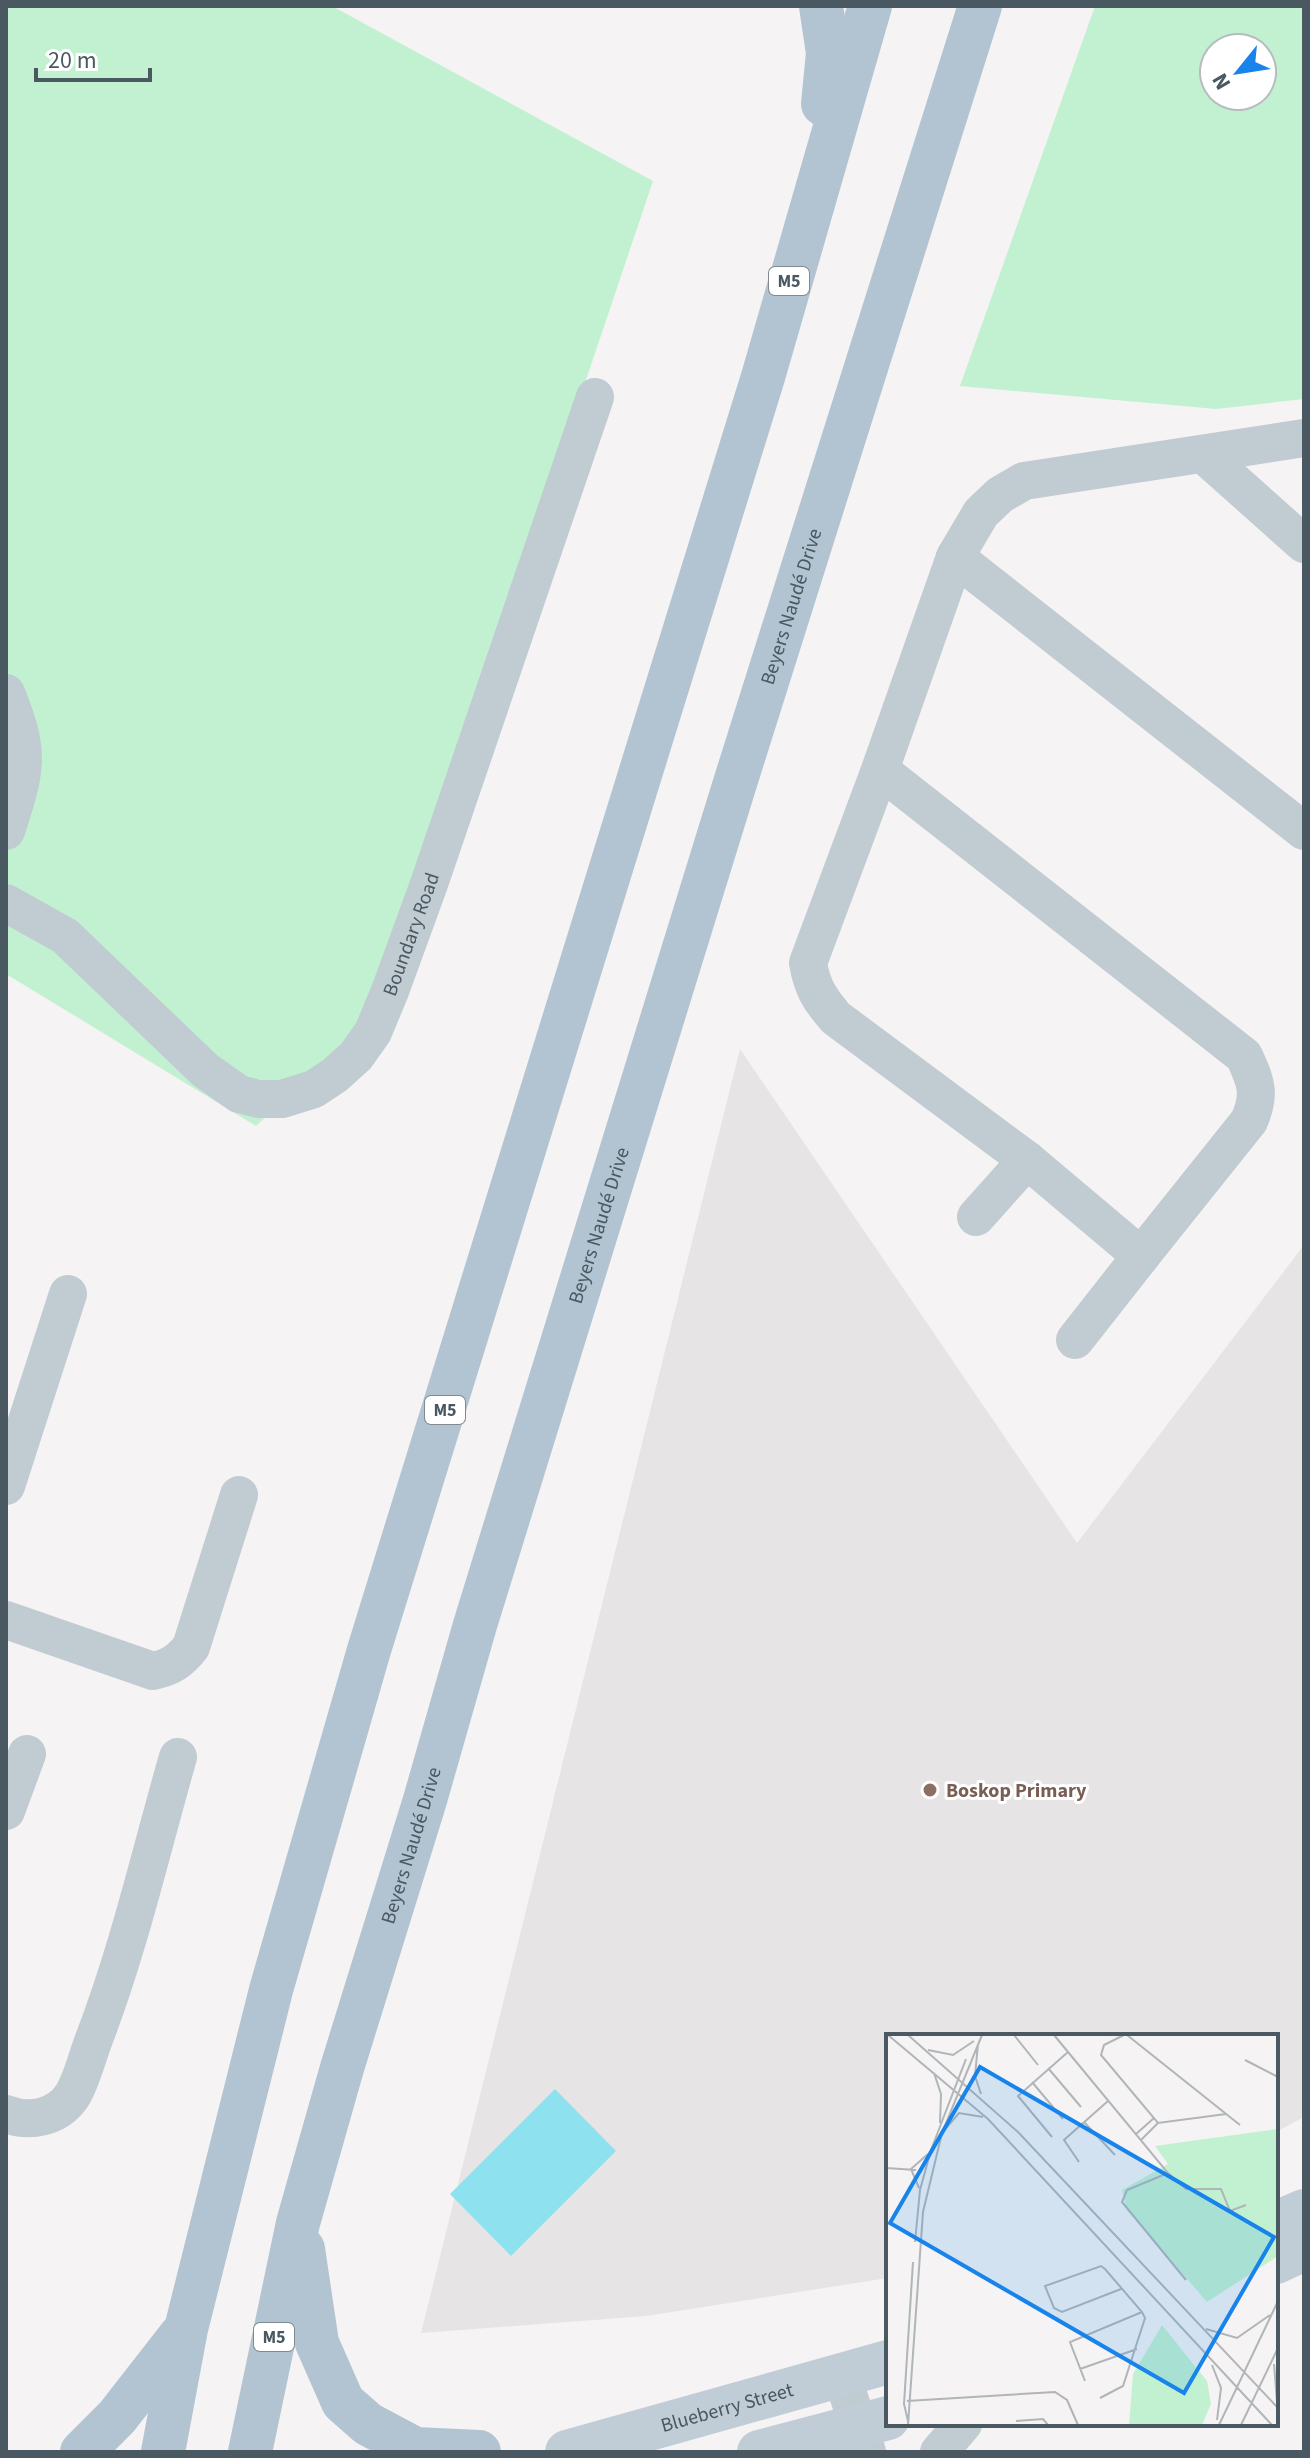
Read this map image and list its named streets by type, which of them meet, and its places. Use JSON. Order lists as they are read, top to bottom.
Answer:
{
  "streets": {
    "main road": ["M5", "Beyers Naudé Drive"],
    "street": ["Boundary Road", "Blueberry Street"]
  },
  "places": ["Boskop Primary"],
  "scale_bar": "20 m",
  "north": "bottom left"
}
